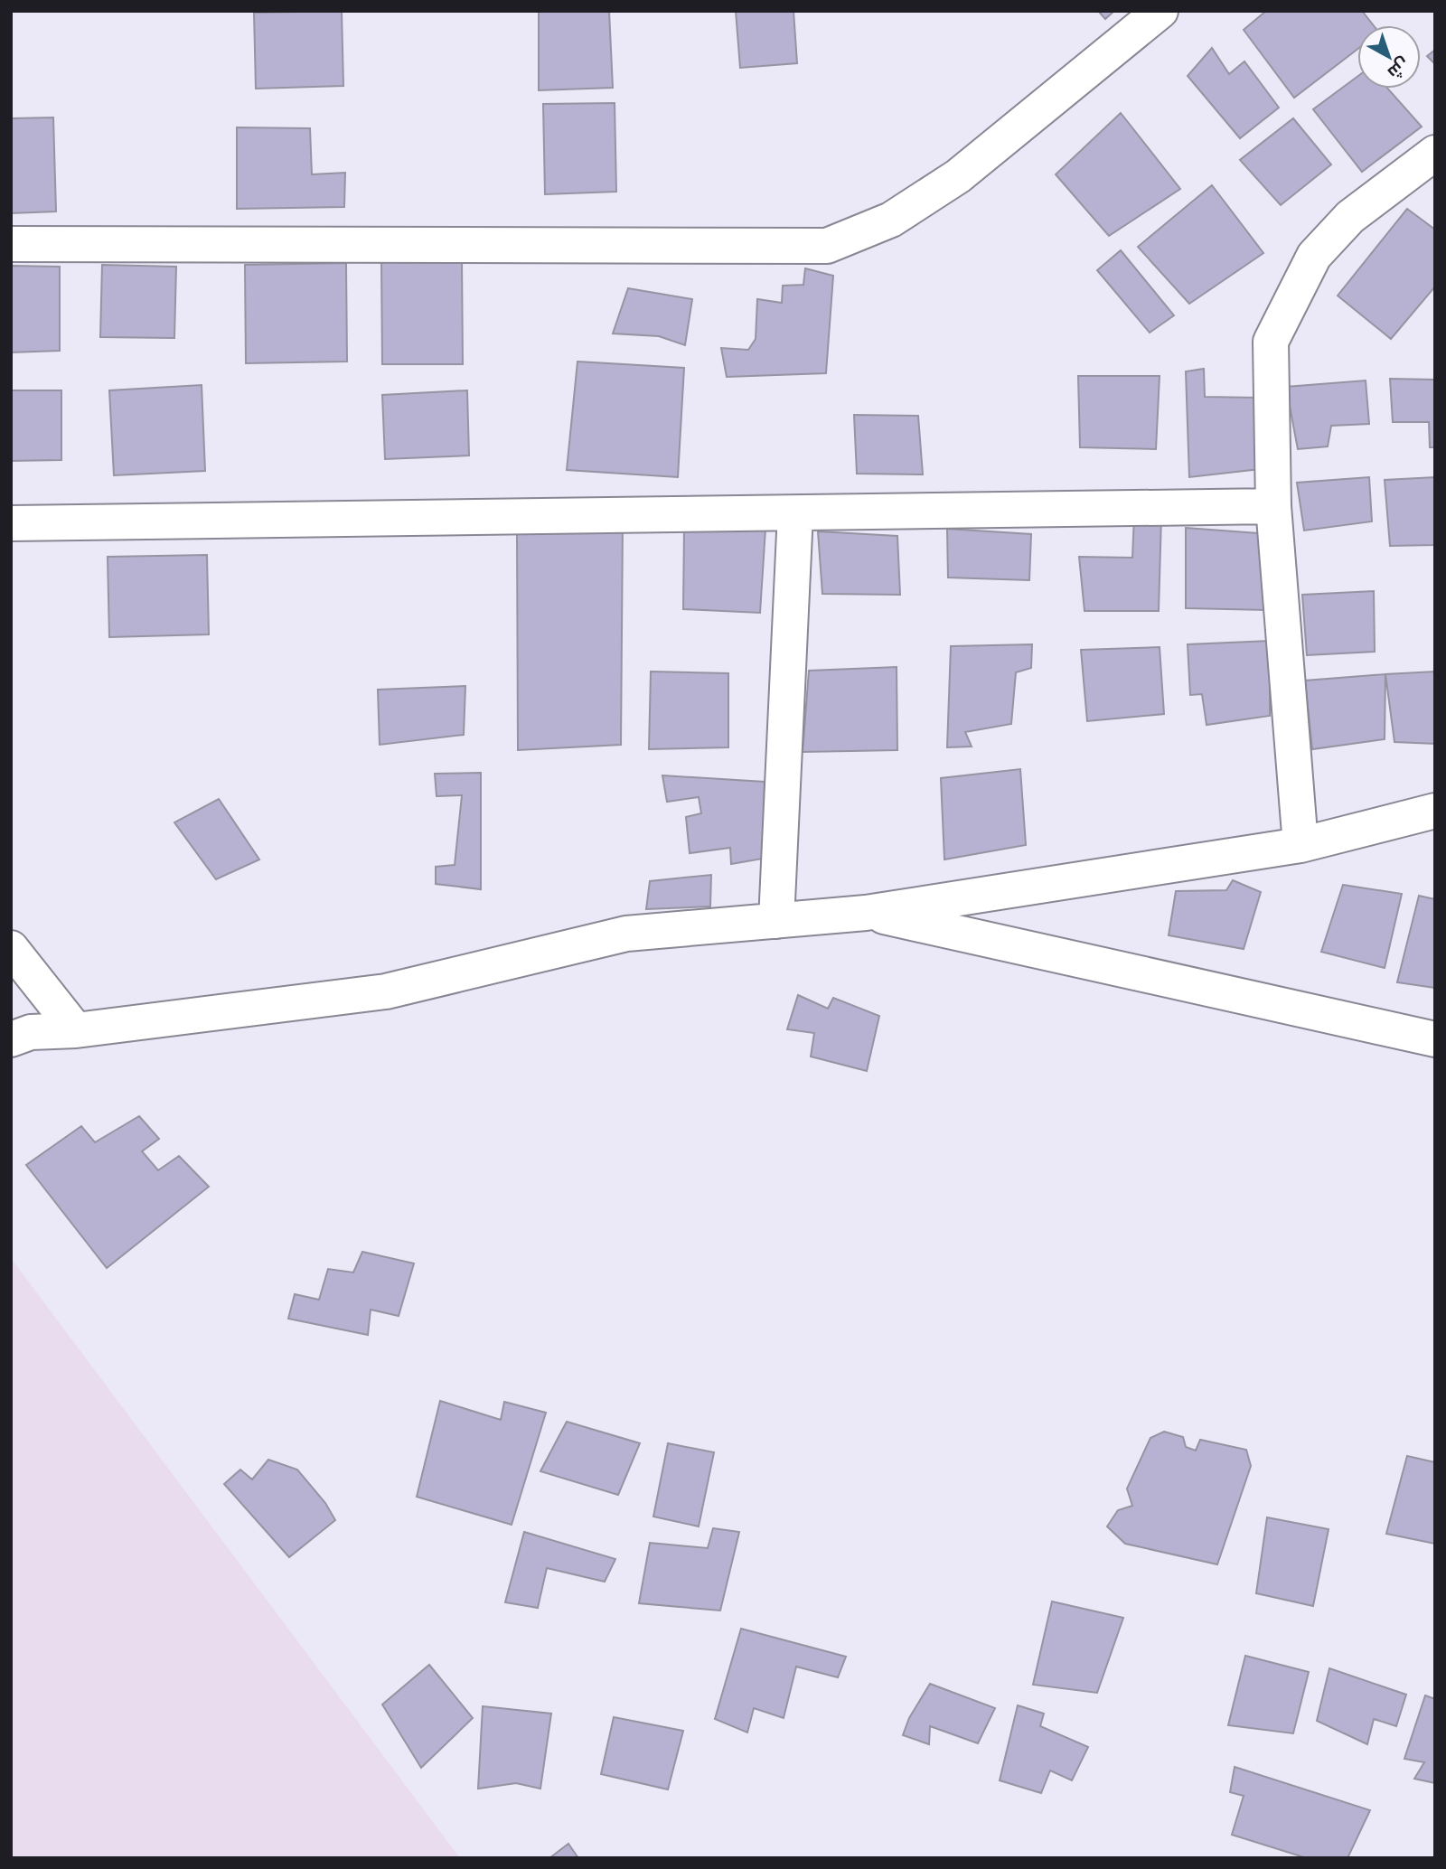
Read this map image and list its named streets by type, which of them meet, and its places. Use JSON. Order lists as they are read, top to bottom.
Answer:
{
  "north": "bottom right"
}
